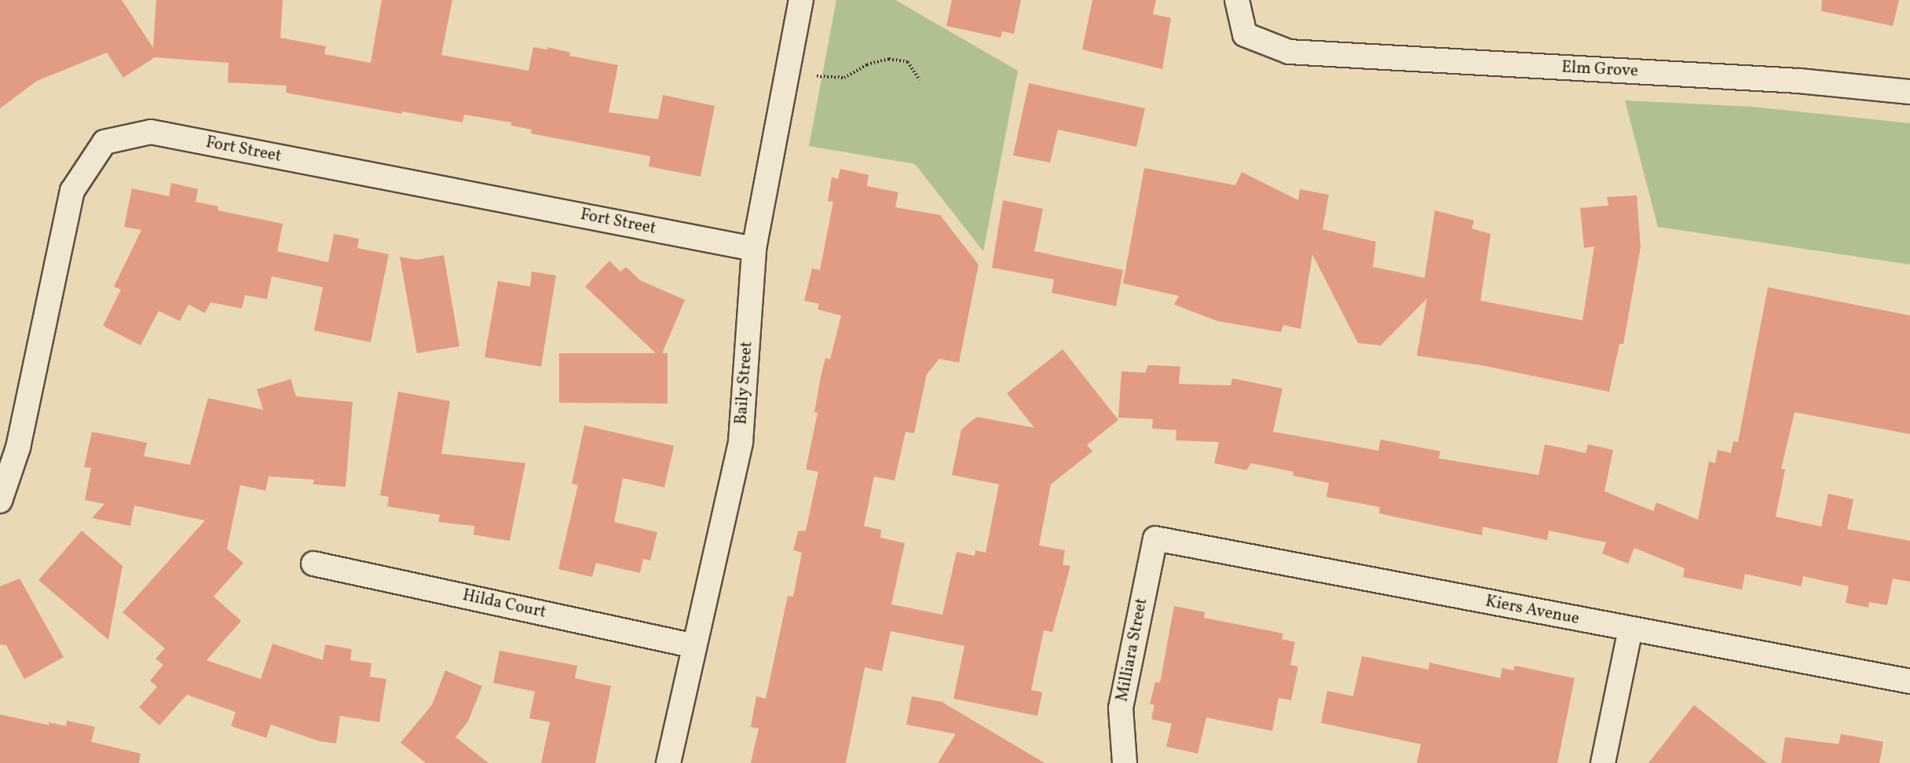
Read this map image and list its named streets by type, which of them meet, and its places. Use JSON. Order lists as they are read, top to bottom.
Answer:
{
  "streets": {
    "street": [
      "Elm Grove",
      "Fort Street",
      "Baily Street",
      "Hilda Court",
      "Kiers Avenue",
      "Milliara Street"
    ]
  },
  "crossings": [
    ["Fort Street", "Baily Street"],
    ["Baily Street", "Hilda Court"],
    ["Kiers Avenue", "Milliara Street"]
  ]
}
